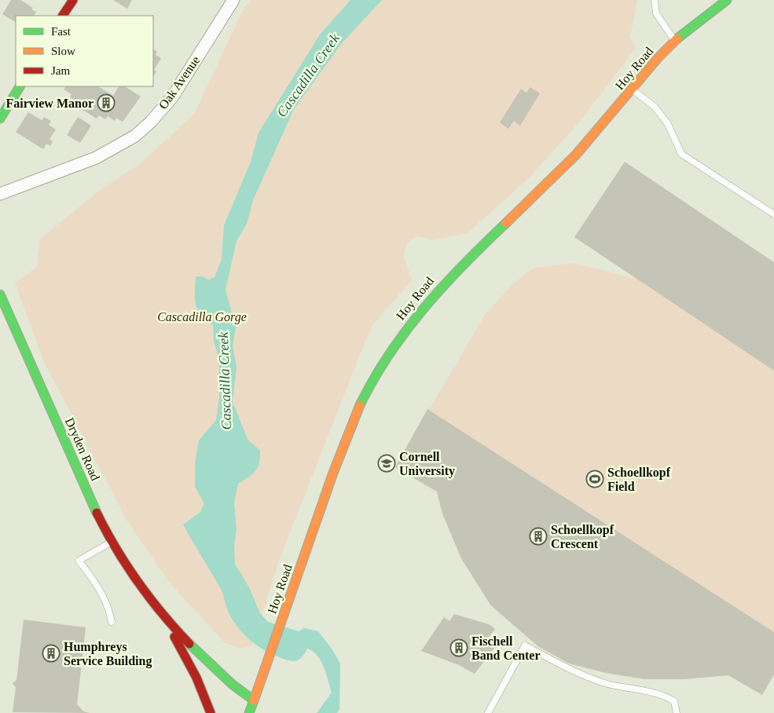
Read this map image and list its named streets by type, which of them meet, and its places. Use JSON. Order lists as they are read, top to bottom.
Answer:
{
  "streets": {
    "street": ["Hoy Road", "Oak Avenue", "Dryden Road"]
  },
  "crossings": [
    ["Hoy Road", "Dryden Road"]
  ],
  "water": ["Cascadilla Creek"],
  "parks": ["Cascadilla Gorge"],
  "places": {
    "building": [
      "Fairview Manor",
      "Schoellkopf Crescent",
      "Fischell Band Center",
      "Humphreys Service Building"
    ],
    "school or university": ["Cornell University"],
    "sports": ["Schoellkopf Field"]
  },
  "legend": ["Fast", "Slow", "Jam"]
}
